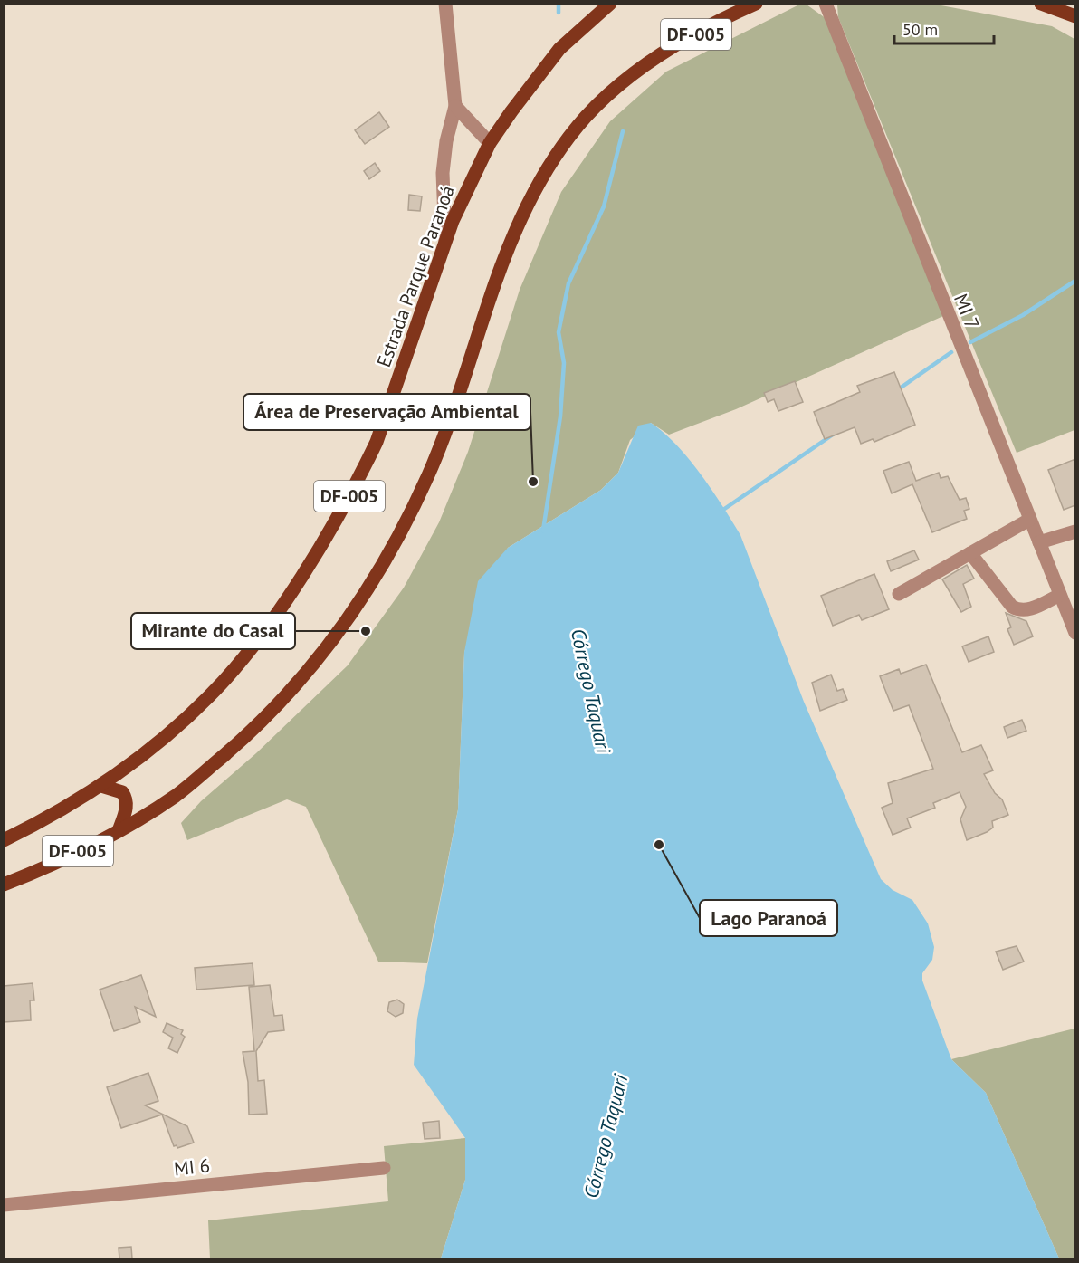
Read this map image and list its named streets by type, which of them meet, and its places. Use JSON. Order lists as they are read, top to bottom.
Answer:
{
  "streets": {
    "main road": ["DF-005", "Estrada Parque Paranoá"],
    "street": ["MI 7", "MI 6"]
  },
  "water": ["Córrego Taquari"],
  "places": ["Área de Preservação Ambiental", "Mirante do Casal", "Lago Paranoá"],
  "scale_bar": "50 m"
}
